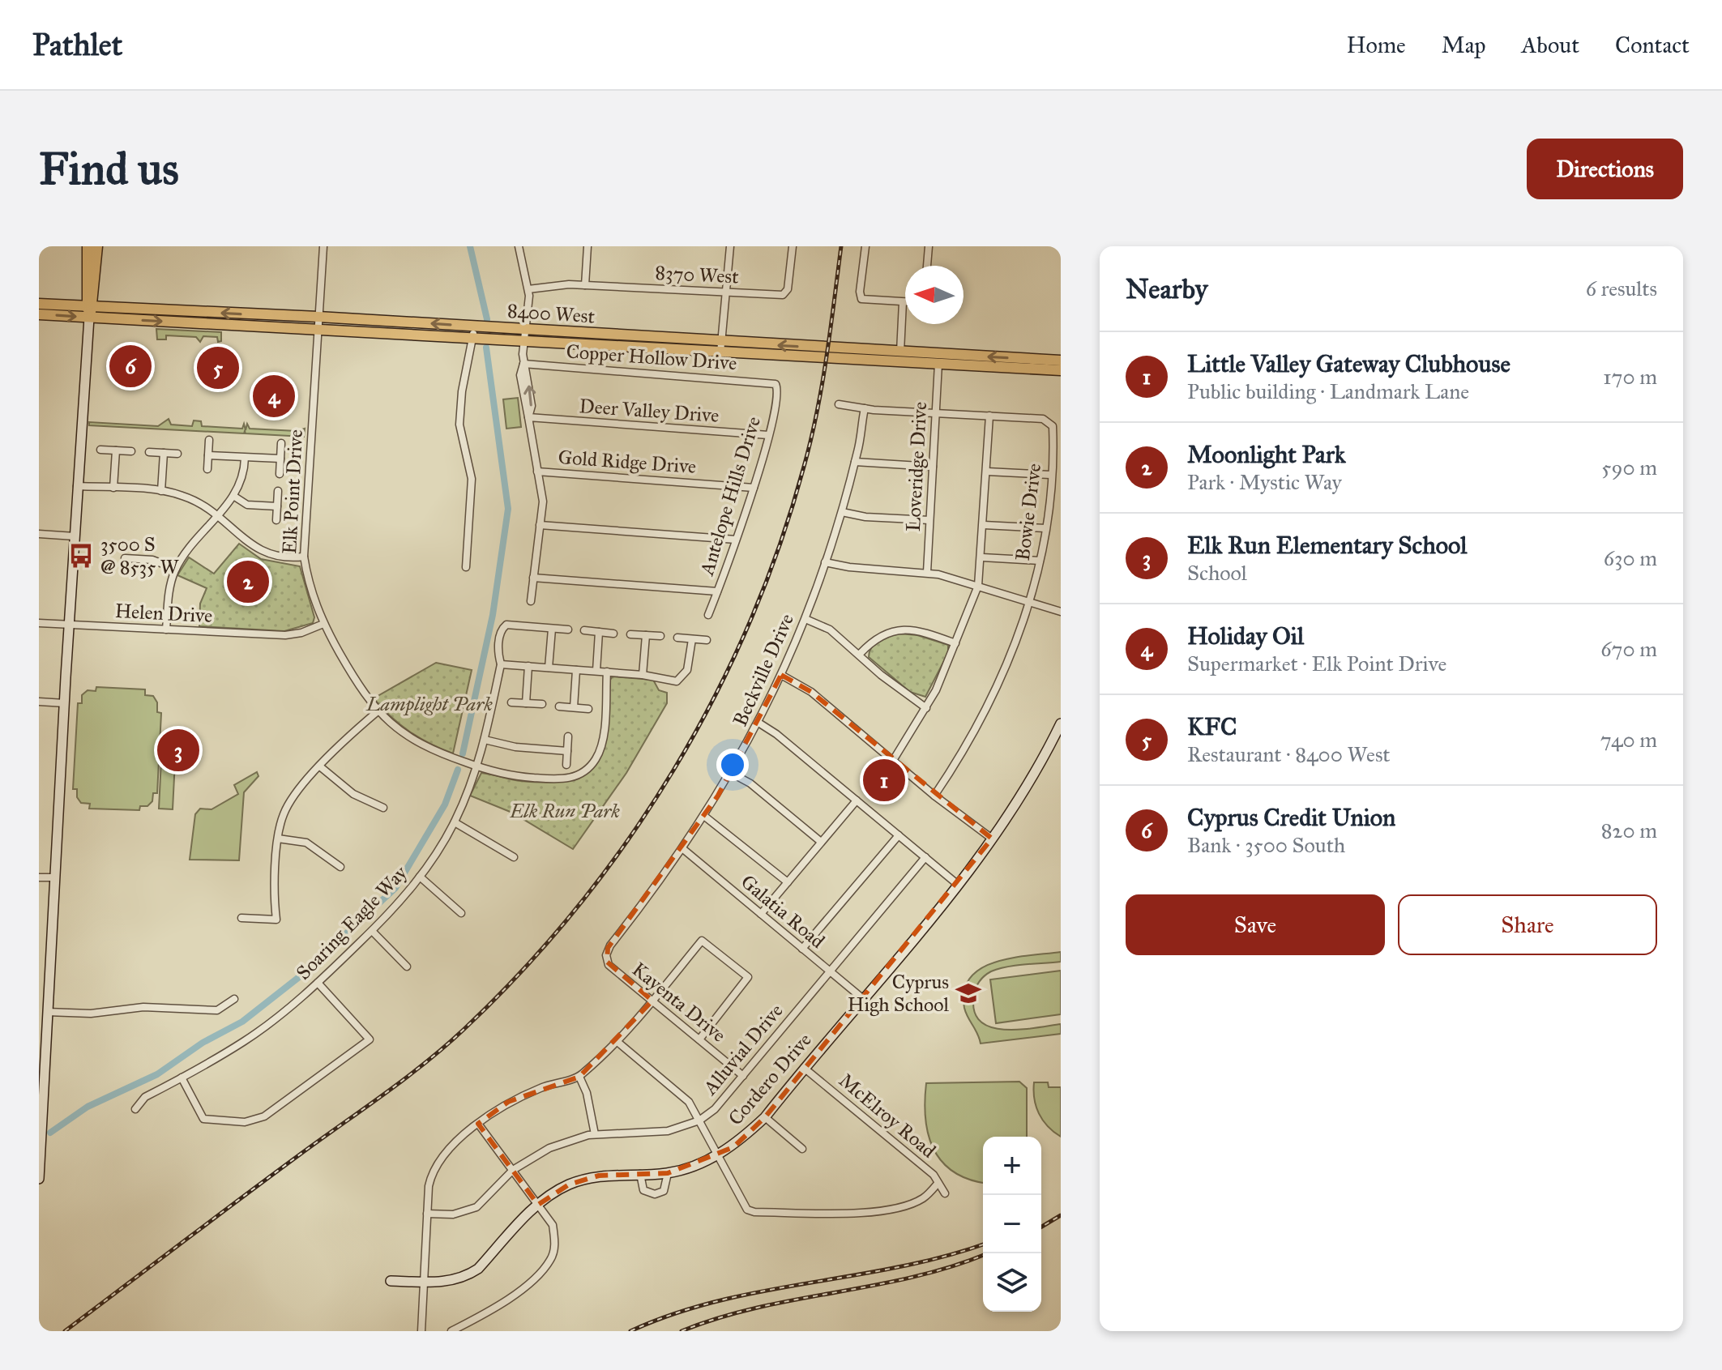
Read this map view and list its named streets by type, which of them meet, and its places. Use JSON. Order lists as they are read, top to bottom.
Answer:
{
  "streets": {
    "main road": ["8400 West"],
    "street": [
      "8370 West",
      "Copper Hollow Drive",
      "Deer Valley Drive",
      "Gold Ridge Drive",
      "Loveridge Drive",
      "Elk Point Drive",
      "Antelope Hills Drive",
      "Bowie Drive",
      "Helen Drive",
      "Beckville Drive",
      "Galatia Road",
      "Soaring Eagle Way",
      "Kayenta Drive",
      "Alluvial Drive",
      "Cordero Drive",
      "McElroy Road"
    ]
  },
  "crossings": [
    ["8400 West", "Loveridge Drive"],
    ["8400 West", "Elk Point Drive"],
    ["Copper Hollow Drive", "Antelope Hills Drive"],
    ["Deer Valley Drive", "Antelope Hills Drive"],
    ["Gold Ridge Drive", "Antelope Hills Drive"],
    ["Loveridge Drive", "Bowie Drive"],
    ["Elk Point Drive", "Helen Drive"],
    ["Elk Point Drive", "Soaring Eagle Way"],
    ["Bowie Drive", "Beckville Drive"],
    ["Beckville Drive", "Galatia Road"],
    ["Beckville Drive", "Kayenta Drive"],
    ["Galatia Road", "Alluvial Drive"],
    ["Galatia Road", "Cordero Drive"],
    ["Kayenta Drive", "Alluvial Drive"],
    ["Cordero Drive", "McElroy Road"]
  ],
  "parks": ["Lamplight Park", "Elk Run Park"],
  "places": {
    "bus stop": ["3500 S @ 8535 W"],
    "school or university": ["Cyprus High School"]
  },
  "north": "left",
  "page": {
    "header": "Pathlet",
    "nav": [
      "Home",
      "Map",
      "About",
      "Contact"
    ],
    "buttons": [
      "Directions",
      ["Save", "Share"]
    ],
    "title": "Find us",
    "heading": ["Nearby", "6 results"],
    "list": [
      {
        "mark": "1",
        "name": "Little Valley Gateway Clubhouse",
        "note": "Public building · Landmark Lane",
        "value": "170 m"
      },
      {
        "mark": "2",
        "name": "Moonlight Park",
        "note": "Park · Mystic Way",
        "value": "590 m"
      },
      {
        "mark": "3",
        "name": "Elk Run Elementary School",
        "note": "School",
        "value": "630 m"
      },
      {
        "mark": "4",
        "name": "Holiday Oil",
        "note": "Supermarket · Elk Point Drive",
        "value": "670 m"
      },
      {
        "mark": "5",
        "name": "KFC",
        "note": "Restaurant · 8400 West",
        "value": "740 m"
      },
      {
        "mark": "6",
        "name": "Cyprus Credit Union",
        "note": "Bank · 3500 South",
        "value": "820 m"
      }
    ],
    "pins": [
      "6",
      "5",
      "4",
      "2",
      "3",
      "1"
    ],
    "map_buttons": ["+", "−"]
  }
}
